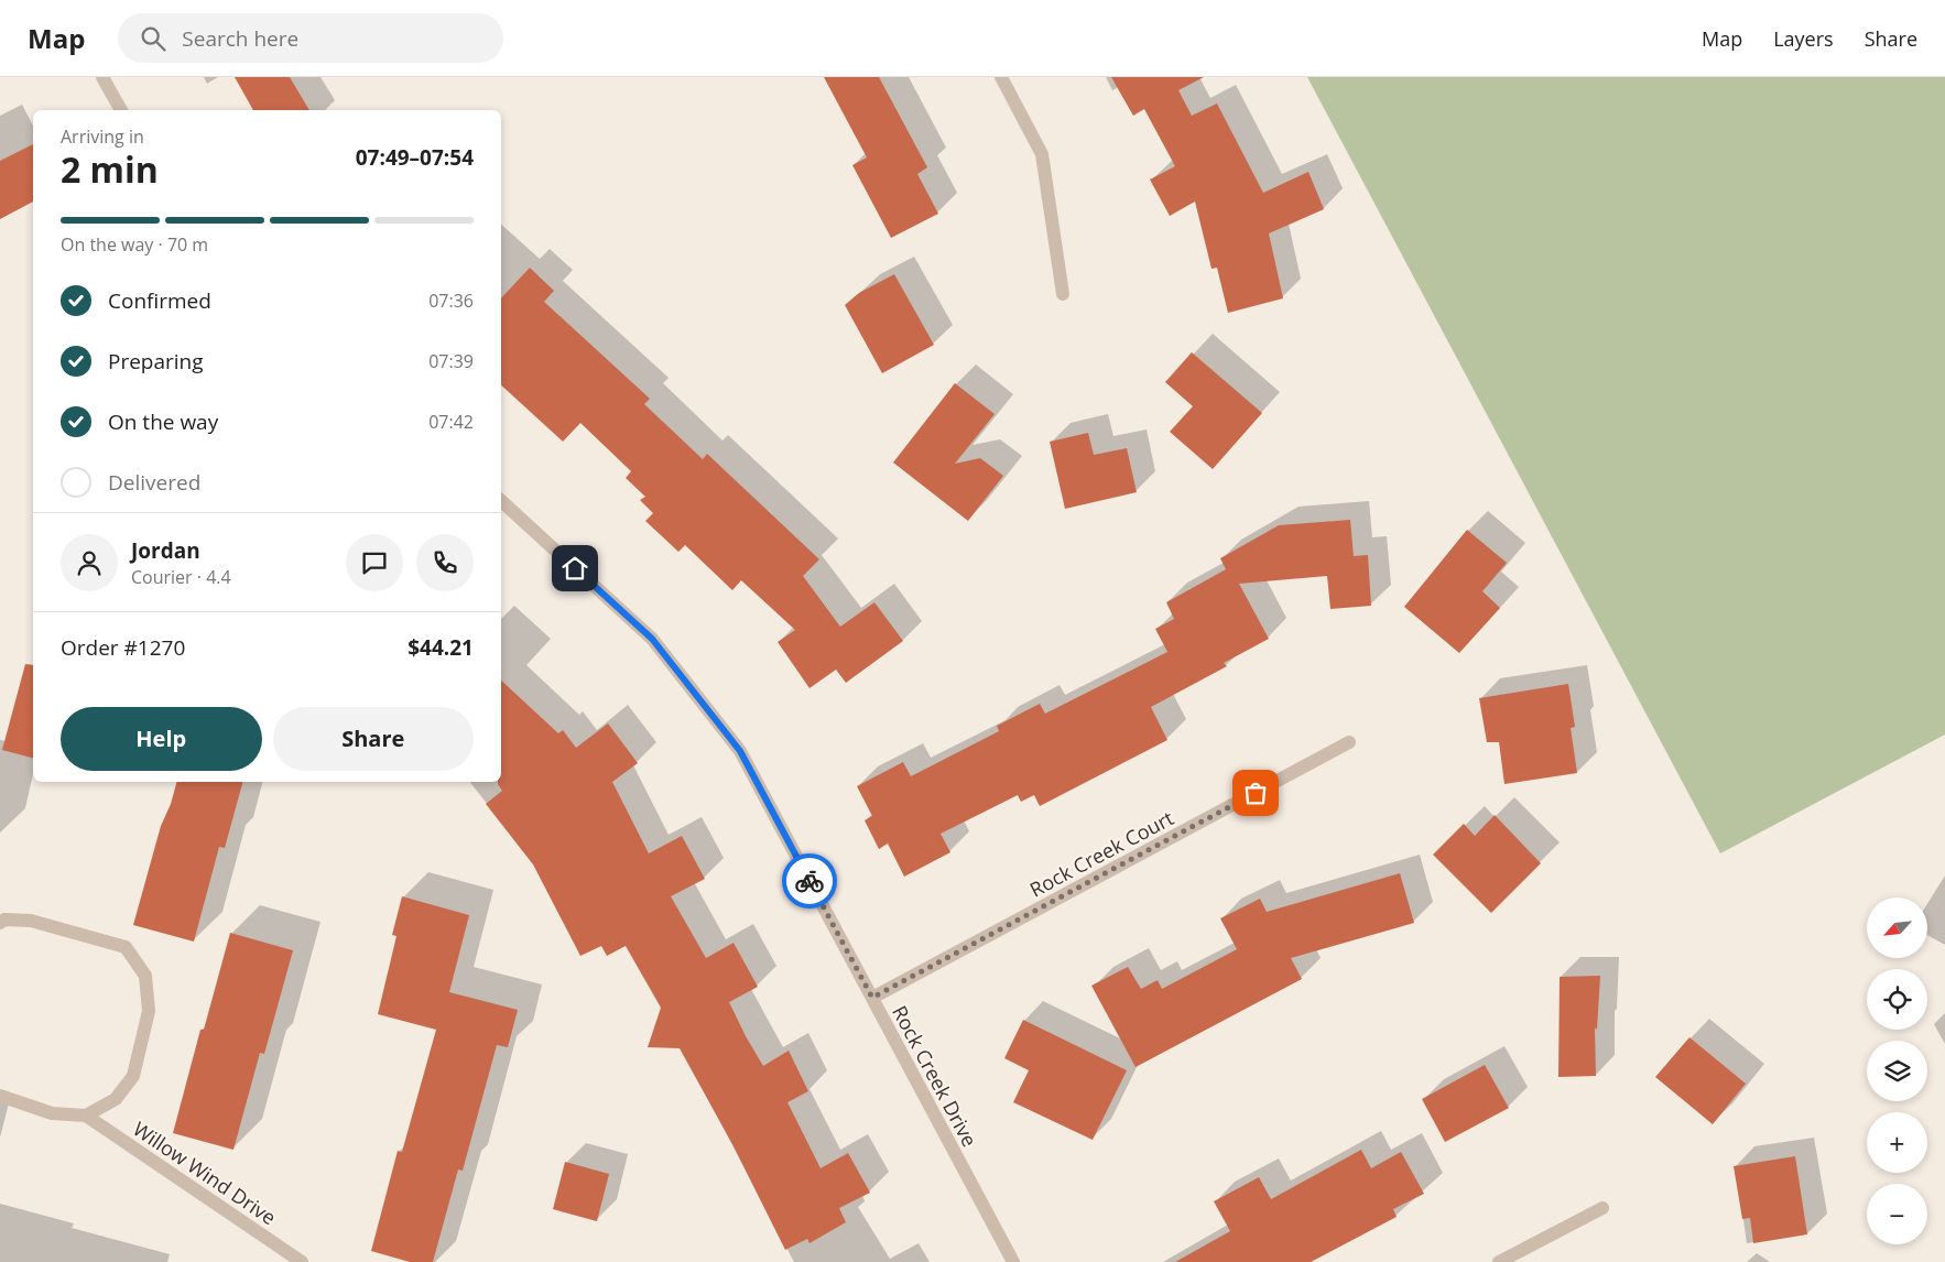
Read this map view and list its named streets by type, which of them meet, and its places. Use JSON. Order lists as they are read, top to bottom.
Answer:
{
  "streets": {
    "street": ["Rock Creek Court", "Rock Creek Drive", "Willow Wind Drive"]
  },
  "crossings": [
    ["Rock Creek Court", "Rock Creek Drive"]
  ],
  "north": "bottom left",
  "page": {
    "header": "Map",
    "search": "Search here",
    "nav": ["Map", "Layers", "Share"],
    "heading": ["2 min", "Arriving in", "07:49–07:54"],
    "panel": [
      "Jordan",
      "Courier · 4.4",
      "Order #1270",
      "$44.21"
    ],
    "bar": "On the way · 70 m",
    "list": [
      ["Confirmed", "07:36"],
      ["Preparing", "07:39"],
      ["On the way", "07:42"],
      "Delivered"
    ],
    "buttons": ["Help", "Share"],
    "map_buttons": ["+", "−"]
  }
}
